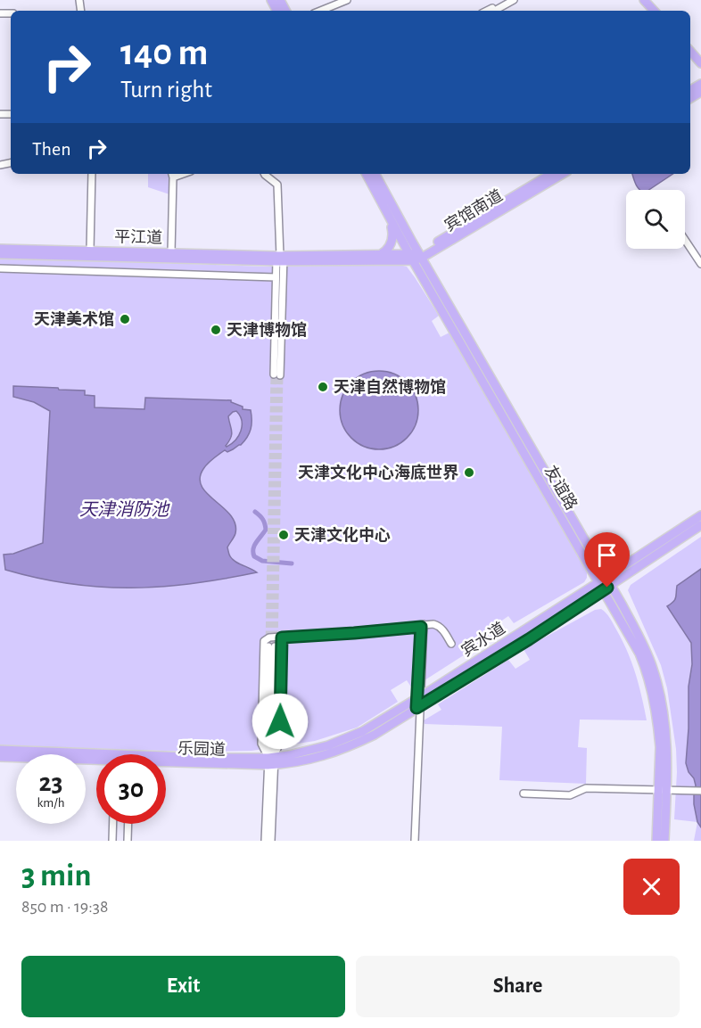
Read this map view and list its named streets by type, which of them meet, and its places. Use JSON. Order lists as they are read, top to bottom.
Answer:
{
  "streets": {
    "main road": [
      "宾馆南道",
      "平江道",
      "友谊路",
      "宾水道",
      "乐园道"
    ]
  },
  "crossings": [
    ["宾馆南道", "友谊路"],
    ["友谊路", "宾水道"],
    ["宾水道", "乐园道"]
  ],
  "water": ["天津消防池"],
  "places": [
    "天津美术馆",
    "天津博物馆",
    "天津自然博物馆",
    "天津文化中心海底世界",
    "天津文化中心"
  ],
  "page": {
    "turn": ["140 m", "Turn right"],
    "then": "Then",
    "speed": "23 km/h",
    "limit": "30",
    "heading": ["3 min", "850 m · 19:38"],
    "buttons": ["Exit", "Share"]
  }
}
